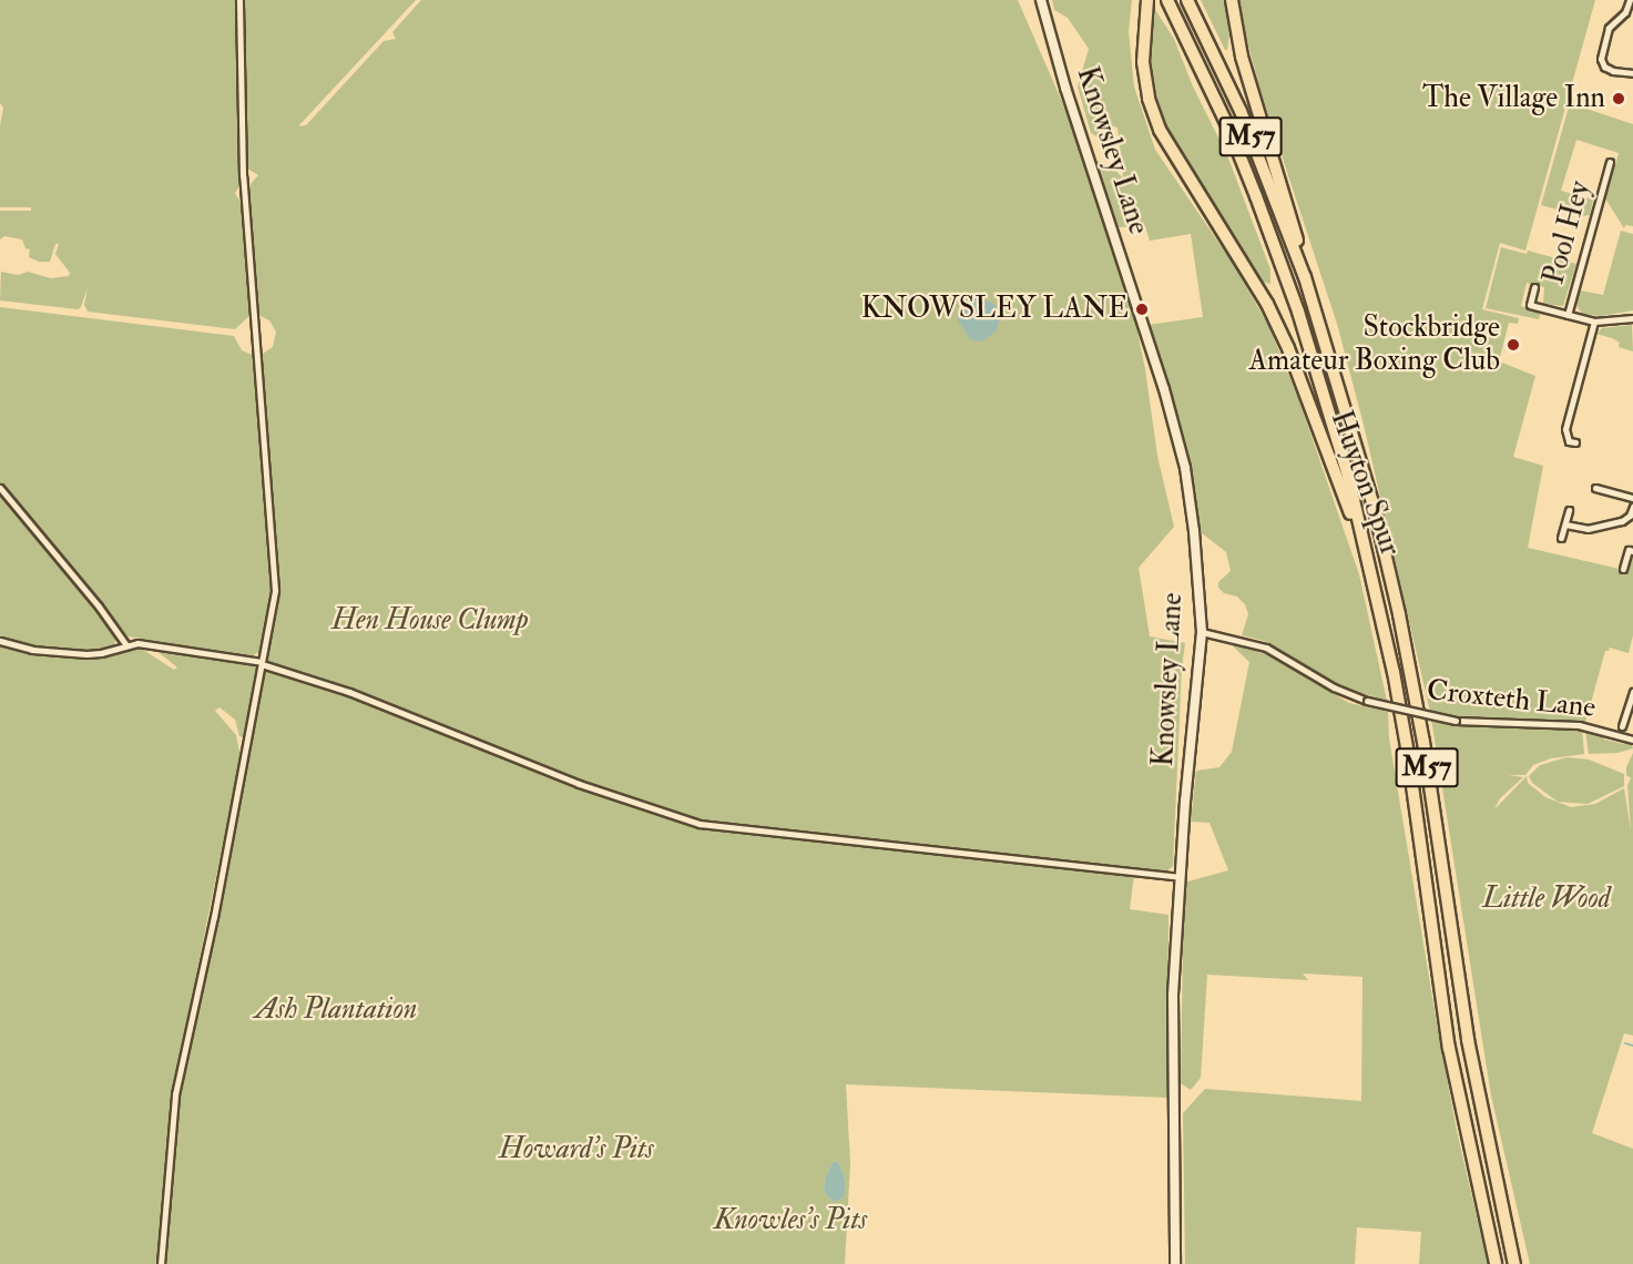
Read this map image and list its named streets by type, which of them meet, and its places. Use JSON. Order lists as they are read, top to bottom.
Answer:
{
  "streets": {
    "highway": ["M57", "Huyton Spur"],
    "main road": ["Knowsley Lane"],
    "street": ["Pool Hey", "Croxteth Lane"]
  },
  "crossings": [
    ["M57", "Huyton Spur"],
    ["Knowsley Lane", "Croxteth Lane"]
  ],
  "parks": [
    "Hen House Clump",
    "Little Wood",
    "Ash Plantation",
    "Howard's Pits",
    "Knowles's Pits"
  ],
  "places": ["The Village Inn", "KNOWSLEY LANE", "Stockbridge Amateur Boxing Club"]
}
